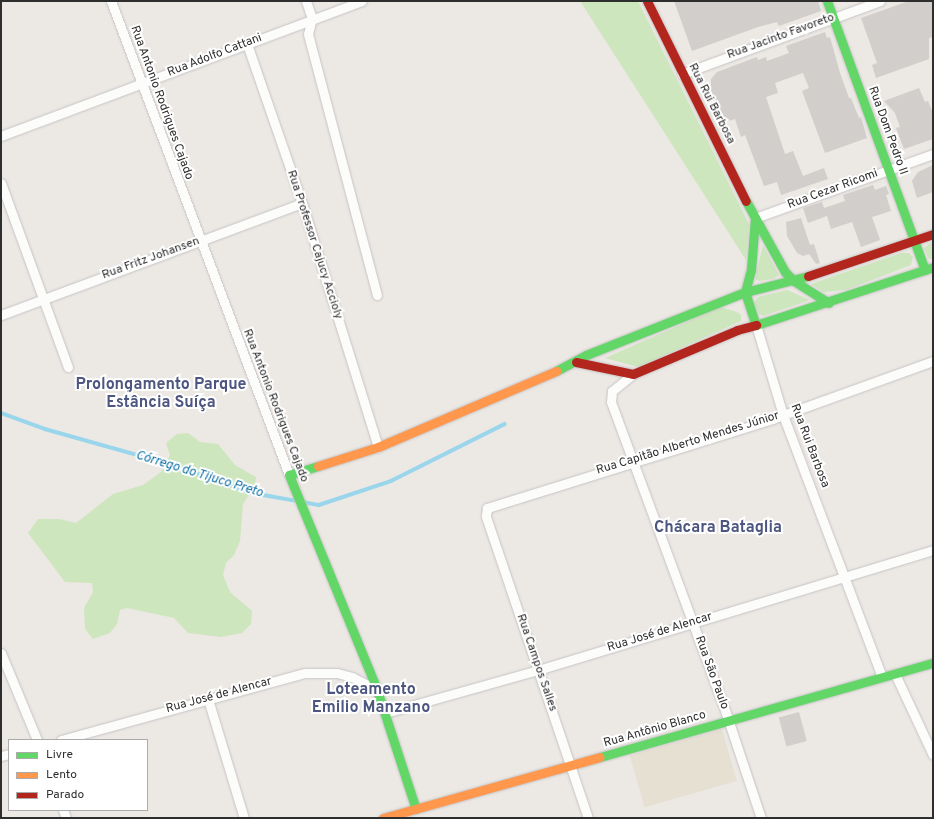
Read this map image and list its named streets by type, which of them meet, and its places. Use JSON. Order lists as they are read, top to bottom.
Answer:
{
  "streets": {
    "street": [
      "Rua Jacinto Favoreto",
      "Rua Adolfo Cattani",
      "Rua Antonio Rodrigues Cajado",
      "Rua Rui Barbosa",
      "Rua Dom Pedro II",
      "Rua Cezar Ricomi",
      "Rua Professor Cajucy Accioly",
      "Rua Fritz Johansen",
      "Rua Capitão Alberto Mendes Júnior",
      "Rua José de Alencar",
      "Rua Campos Salles",
      "Rua São Paulo",
      "Rua Antônio Blanco"
    ]
  },
  "crossings": [
    ["Rua Jacinto Favoreto", "Rua Rui Barbosa"],
    ["Rua Jacinto Favoreto", "Rua Dom Pedro II"],
    ["Rua Adolfo Cattani", "Rua Antonio Rodrigues Cajado"],
    ["Rua Adolfo Cattani", "Rua Professor Cajucy Accioly"],
    ["Rua Antonio Rodrigues Cajado", "Rua Fritz Johansen"],
    ["Rua Antonio Rodrigues Cajado", "Rua José de Alencar"],
    ["Rua Antonio Rodrigues Cajado", "Rua Antônio Blanco"],
    ["Rua Rui Barbosa", "Rua Cezar Ricomi"],
    ["Rua Rui Barbosa", "Rua Capitão Alberto Mendes Júnior"],
    ["Rua Rui Barbosa", "Rua José de Alencar"],
    ["Rua Rui Barbosa", "Rua Antônio Blanco"],
    ["Rua Dom Pedro II", "Rua Cezar Ricomi"],
    ["Rua Professor Cajucy Accioly", "Rua Fritz Johansen"],
    ["Rua Capitão Alberto Mendes Júnior", "Rua Campos Salles"],
    ["Rua Capitão Alberto Mendes Júnior", "Rua São Paulo"],
    ["Rua José de Alencar", "Rua Campos Salles"],
    ["Rua José de Alencar", "Rua São Paulo"],
    ["Rua Campos Salles", "Rua Antônio Blanco"],
    ["Rua São Paulo", "Rua Antônio Blanco"]
  ],
  "districts": ["Prolongamento Parque Estância Suíça", "Chácara Bataglia", "Loteamento Emilio Manzano"],
  "water": ["Córrego do Tijuco Preto"],
  "legend": ["Livre", "Lento", "Parado"]
}
